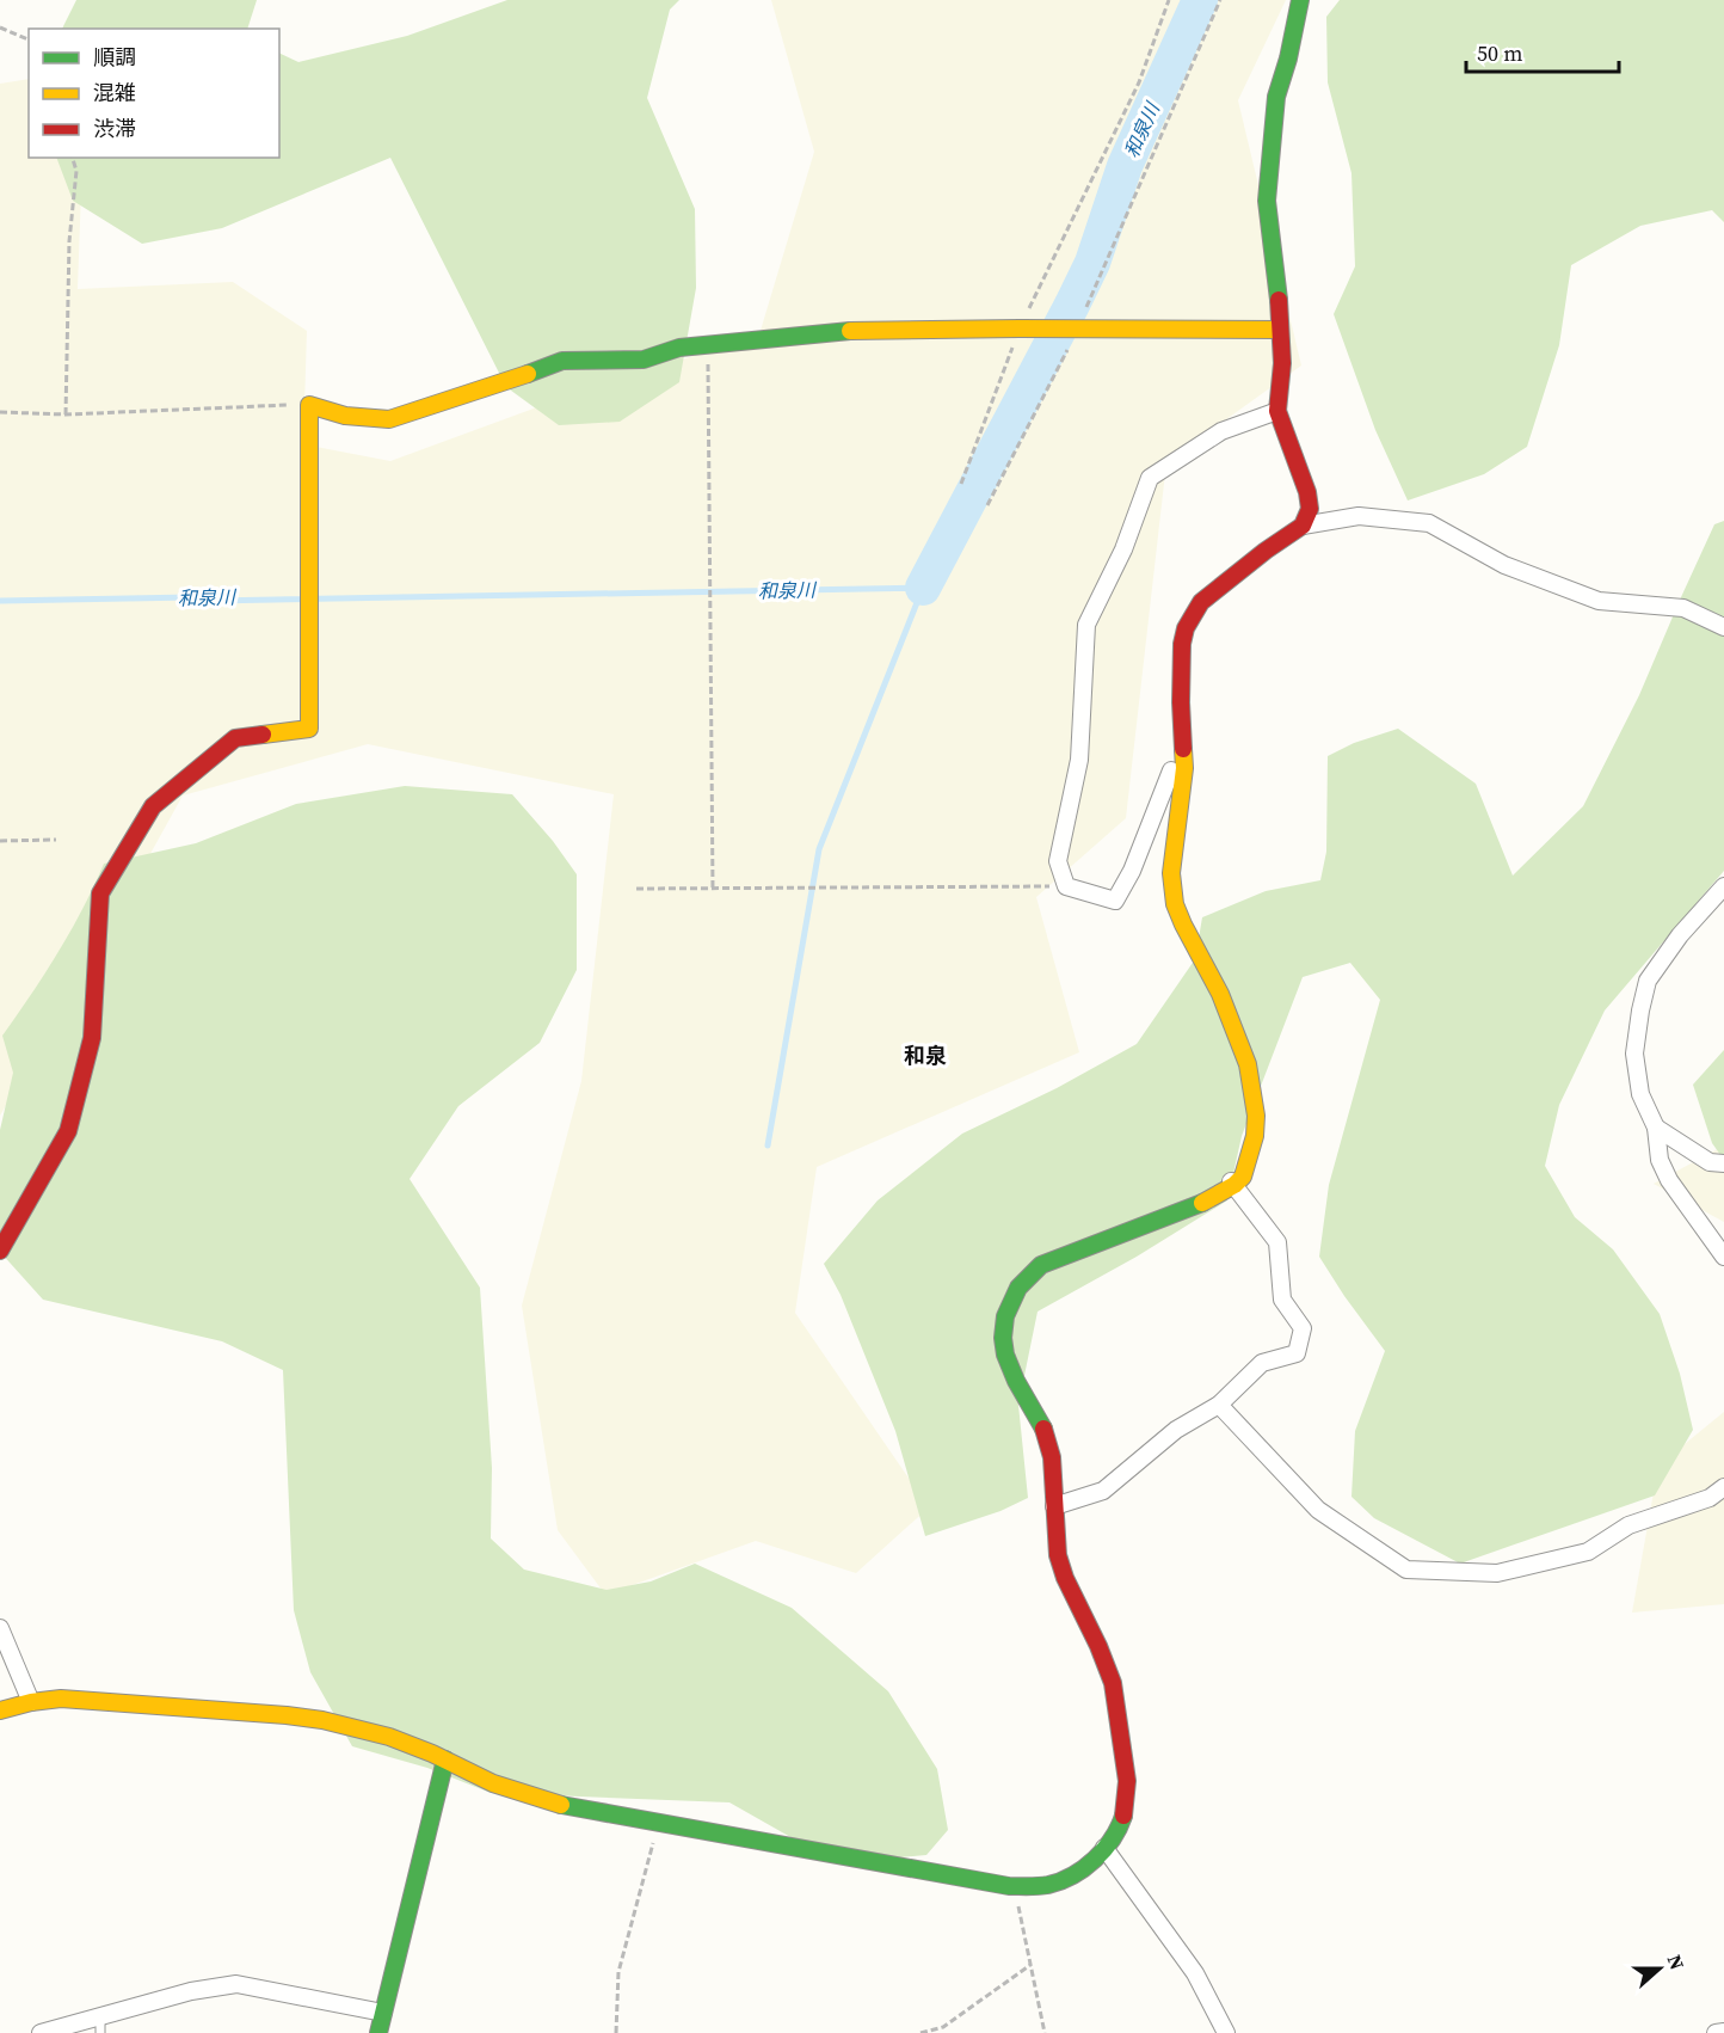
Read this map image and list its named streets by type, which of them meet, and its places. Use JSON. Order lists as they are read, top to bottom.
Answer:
{
  "districts": ["和泉"],
  "water": ["和泉川"],
  "legend": ["順調", "混雑", "渋滞"],
  "scale_bar": "50 m",
  "north": "right"
}
